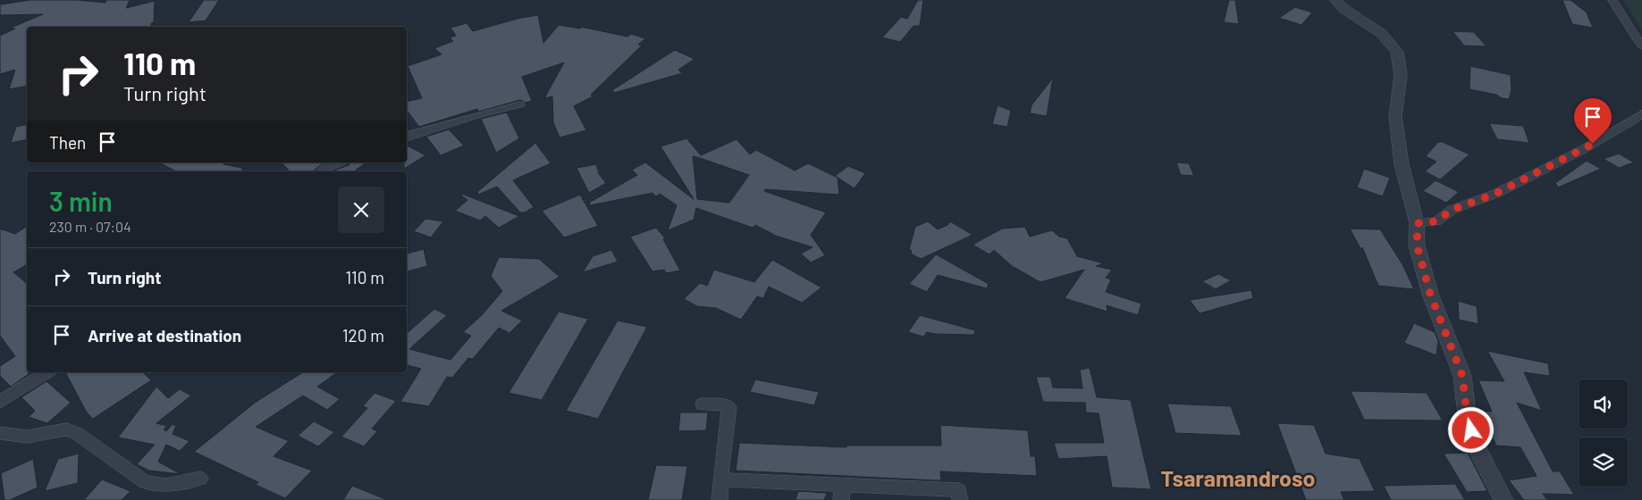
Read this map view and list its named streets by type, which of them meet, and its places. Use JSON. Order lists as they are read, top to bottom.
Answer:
{
  "districts": ["Tsaramandroso"],
  "page": {
    "turn": ["110 m", "Turn right"],
    "then": "Then",
    "heading": ["3 min", "230 m · 07:04"],
    "list": [
      {
        "name": "Turn right",
        "value": "110 m"
      },
      {
        "name": "Arrive at destination",
        "value": "120 m"
      }
    ]
  }
}
